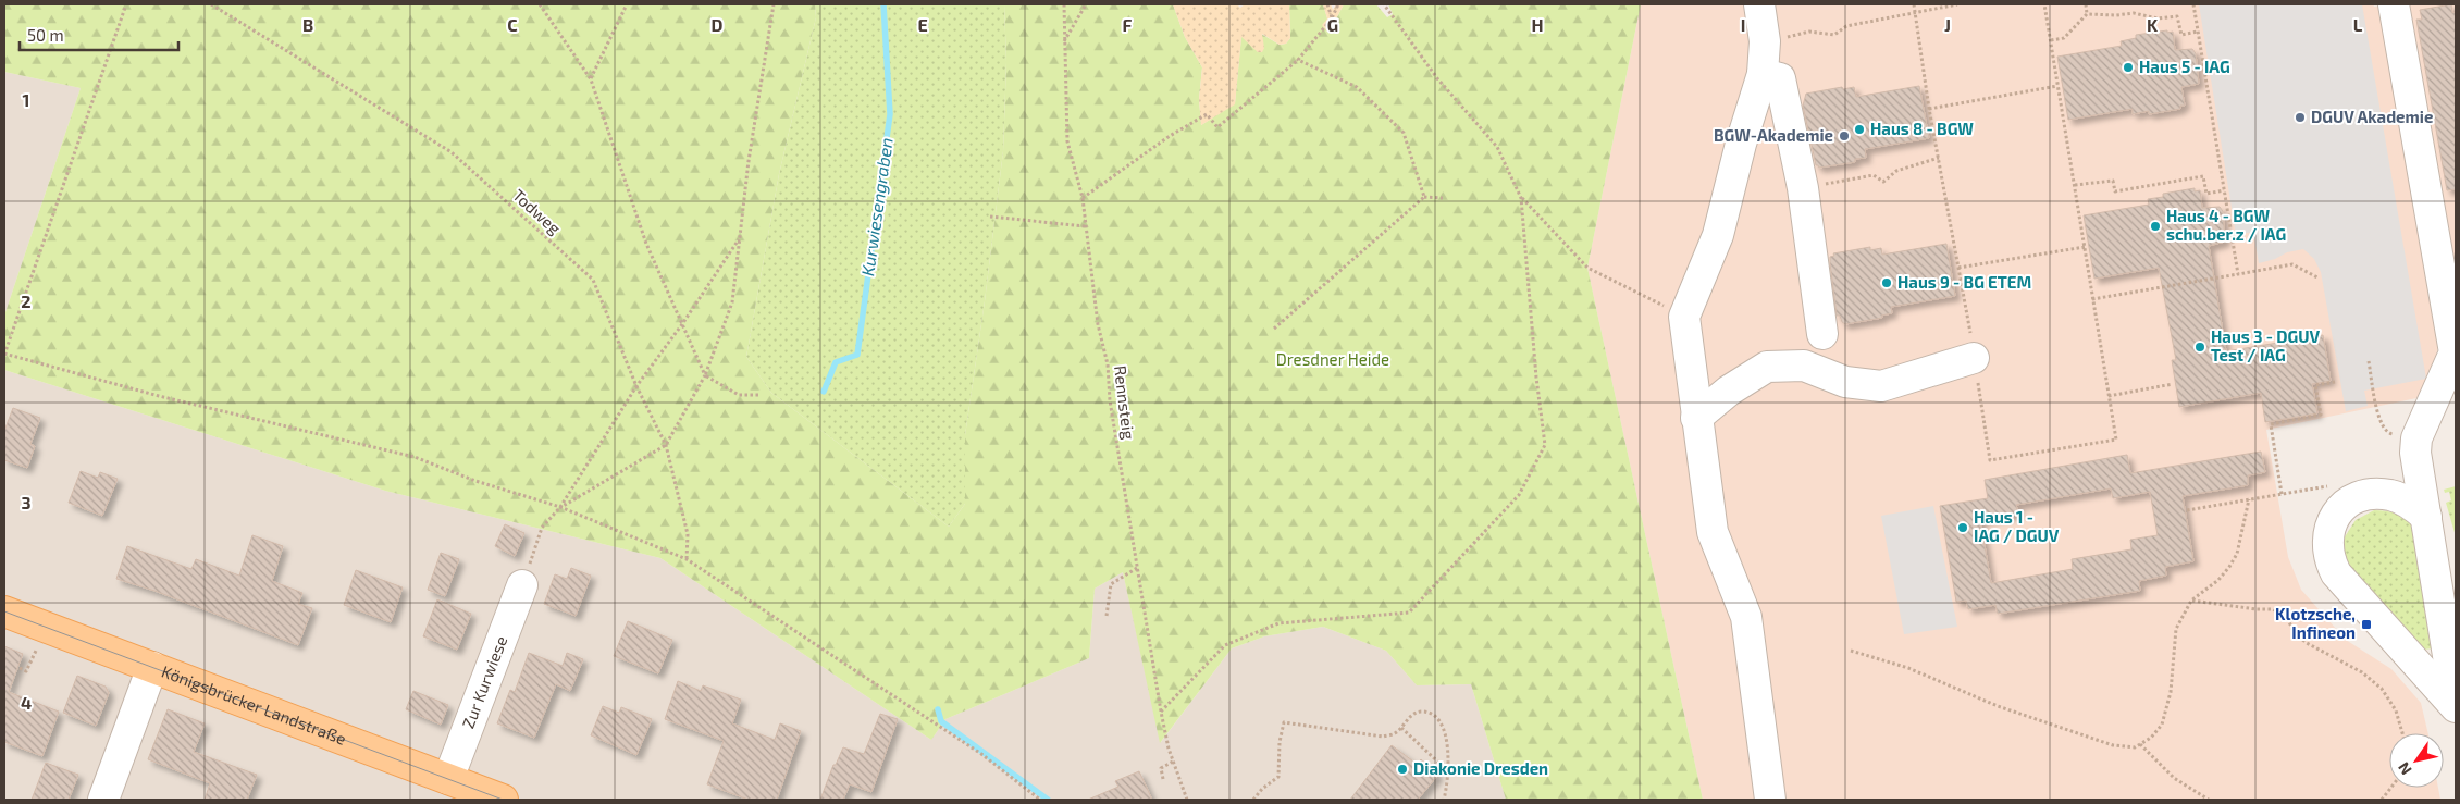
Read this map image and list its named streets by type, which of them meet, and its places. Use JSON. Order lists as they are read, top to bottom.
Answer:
{
  "streets": {
    "main road": ["Königsbrücker Landstraße"],
    "street": ["Zur Kurwiese"],
    "path": ["Todweg", "Rennsteig"]
  },
  "crossings": [
    ["Zur Kurwiese", "Königsbrücker Landstraße"]
  ],
  "water": ["Kurwiesengraben"],
  "parks": ["Dresdner Heide"],
  "places": {
    "other": [
      "Haus 5 - IAG",
      "DGUV Akademie",
      "Haus 8 - BGW",
      "BGW-Akademie",
      "Haus 4 - BGW schu.ber.z / IAG",
      "Haus 9 - BG ETEM",
      "Haus 3 - DGUV Test / IAG",
      "Haus 1 - IAG / DGUV",
      "Diakonie Dresden"
    ],
    "transit": ["Klotzsche, Infineon"]
  },
  "scale_bar": "50 m",
  "north": "bottom left",
  "grid": {
    "columns": [
      "B",
      "C",
      "D",
      "E",
      "F",
      "G",
      "H",
      "I",
      "J",
      "K",
      "L"
    ],
    "rows": [
      "1",
      "2",
      "3",
      "4"
    ]
  }
}
